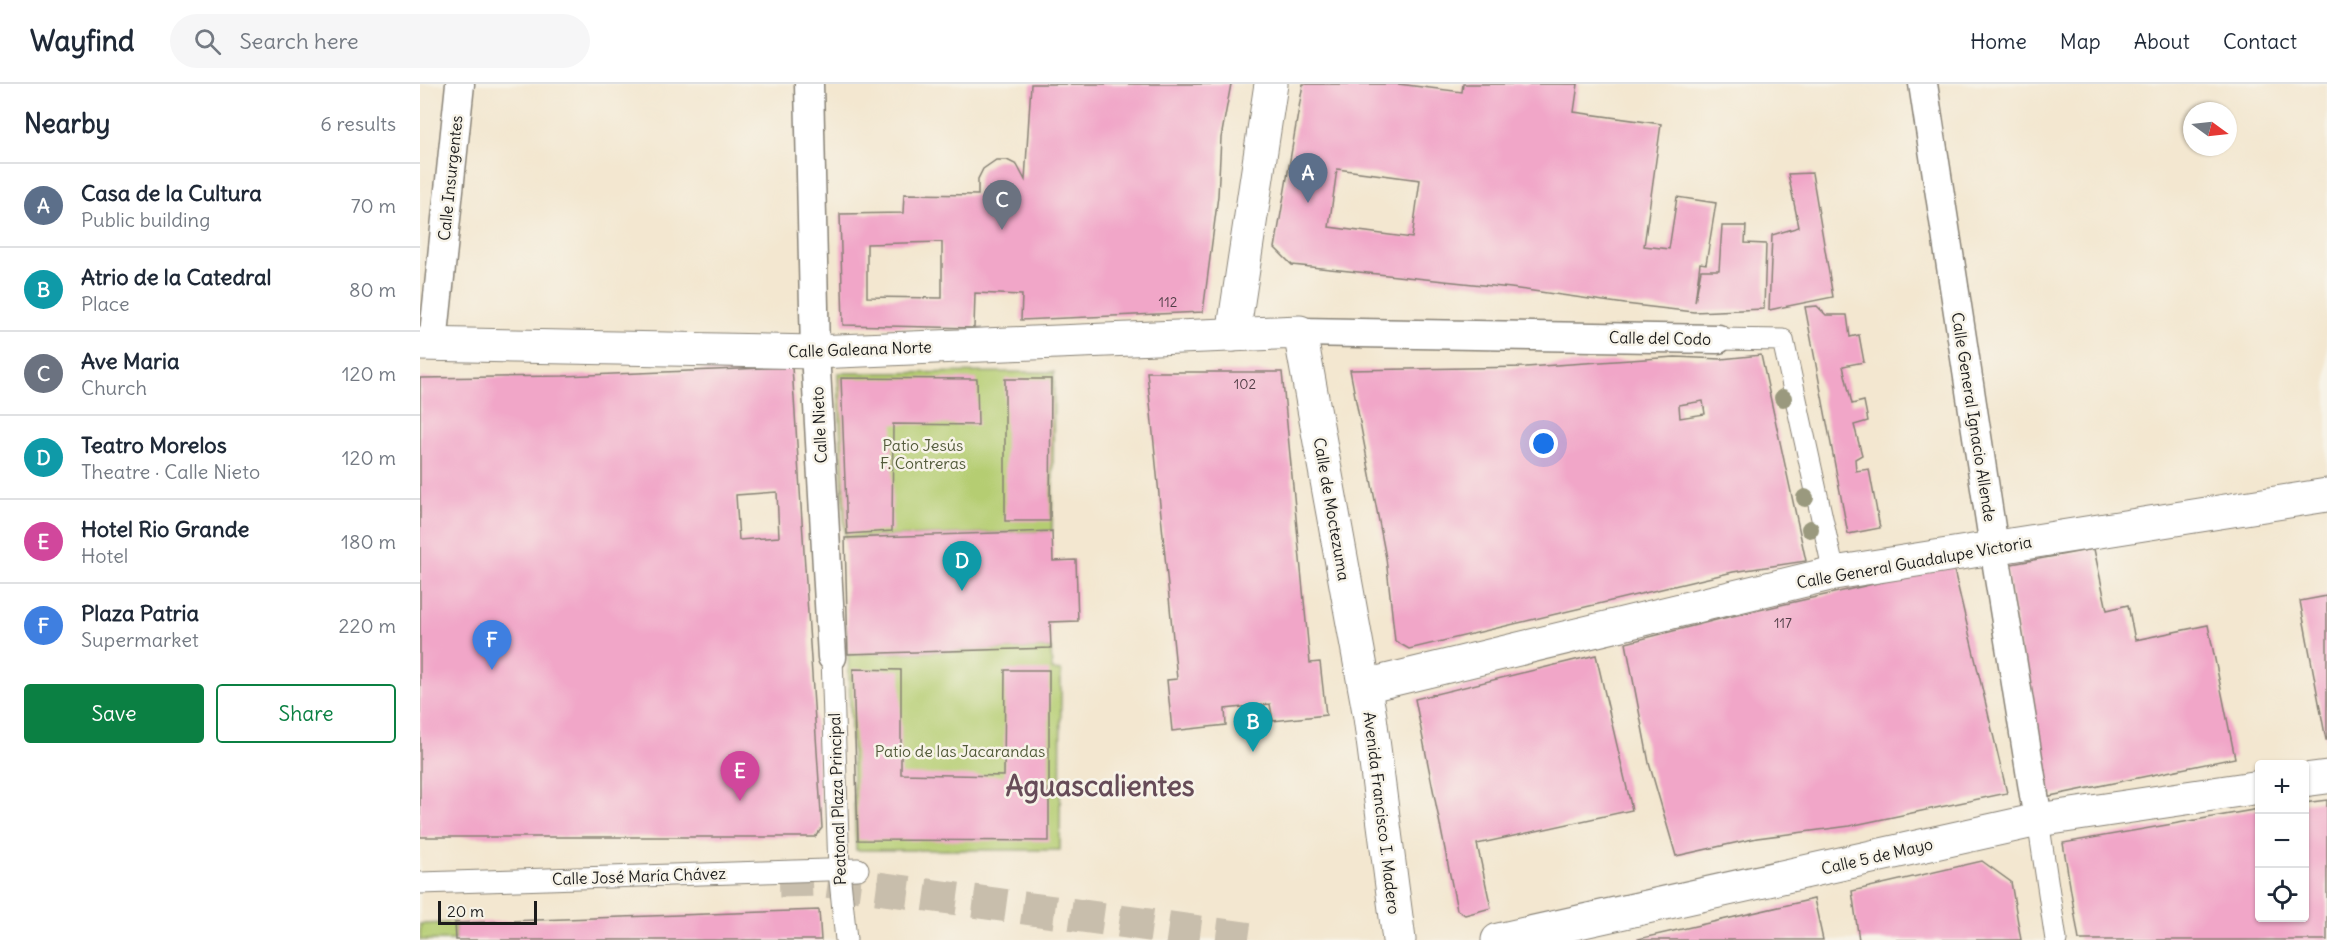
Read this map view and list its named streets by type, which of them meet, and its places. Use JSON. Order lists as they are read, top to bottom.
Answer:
{
  "streets": {
    "main road": [
      "Calle Galeana Norte",
      "Calle de Moctezuma",
      "Calle General Guadalupe Victoria",
      "Avenida Francisco I. Madero",
      "Calle 5 de Mayo"
    ],
    "street": [
      "Calle Insurgentes",
      "Calle del Codo",
      "Calle General Ignacio Allende",
      "Calle Nieto",
      "Peatonal Plaza Principal",
      "Calle José María Chávez"
    ]
  },
  "crossings": [
    ["Calle Insurgentes", "Calle Galeana Norte"],
    ["Calle del Codo", "Calle Galeana Norte"],
    ["Calle del Codo", "Calle de Moctezuma"],
    ["Calle del Codo", "Calle General Guadalupe Victoria"],
    ["Calle Galeana Norte", "Calle Nieto"],
    ["Calle Galeana Norte", "Calle de Moctezuma"],
    ["Calle General Ignacio Allende", "Calle General Guadalupe Victoria"],
    ["Calle General Ignacio Allende", "Calle 5 de Mayo"],
    ["Calle Nieto", "Peatonal Plaza Principal"],
    ["Calle de Moctezuma", "Calle General Guadalupe Victoria"],
    ["Calle de Moctezuma", "Avenida Francisco I. Madero"],
    ["Calle General Guadalupe Victoria", "Avenida Francisco I. Madero"],
    ["Peatonal Plaza Principal", "Calle José María Chávez"]
  ],
  "districts": ["Aguascalientes"],
  "parks": ["Patio Jesús F. Contreras", "Patio de las Jacarandas"],
  "house_numbers": ["112", "102", "117"],
  "scale_bar": "20 m",
  "north": "right",
  "page": {
    "header": "Wayfind",
    "search": "Search here",
    "nav": [
      "Home",
      "Map",
      "About",
      "Contact"
    ],
    "heading": ["Nearby", "6 results"],
    "pins": [
      "A",
      "C",
      "D",
      "F",
      "B",
      "E"
    ],
    "list": [
      {
        "mark": "A",
        "name": "Casa de la Cultura",
        "note": "Public building",
        "value": "70 m"
      },
      {
        "mark": "B",
        "name": "Atrio de la Catedral",
        "note": "Place",
        "value": "80 m"
      },
      {
        "mark": "C",
        "name": "Ave Maria",
        "note": "Church",
        "value": "120 m"
      },
      {
        "mark": "D",
        "name": "Teatro Morelos",
        "note": "Theatre · Calle Nieto",
        "value": "120 m"
      },
      {
        "mark": "E",
        "name": "Hotel Rio Grande",
        "note": "Hotel",
        "value": "180 m"
      },
      {
        "mark": "F",
        "name": "Plaza Patria",
        "note": "Supermarket",
        "value": "220 m"
      }
    ],
    "buttons": ["Save", "Share"],
    "map_buttons": ["+", "−"],
    "scale": "20 m"
  }
}
